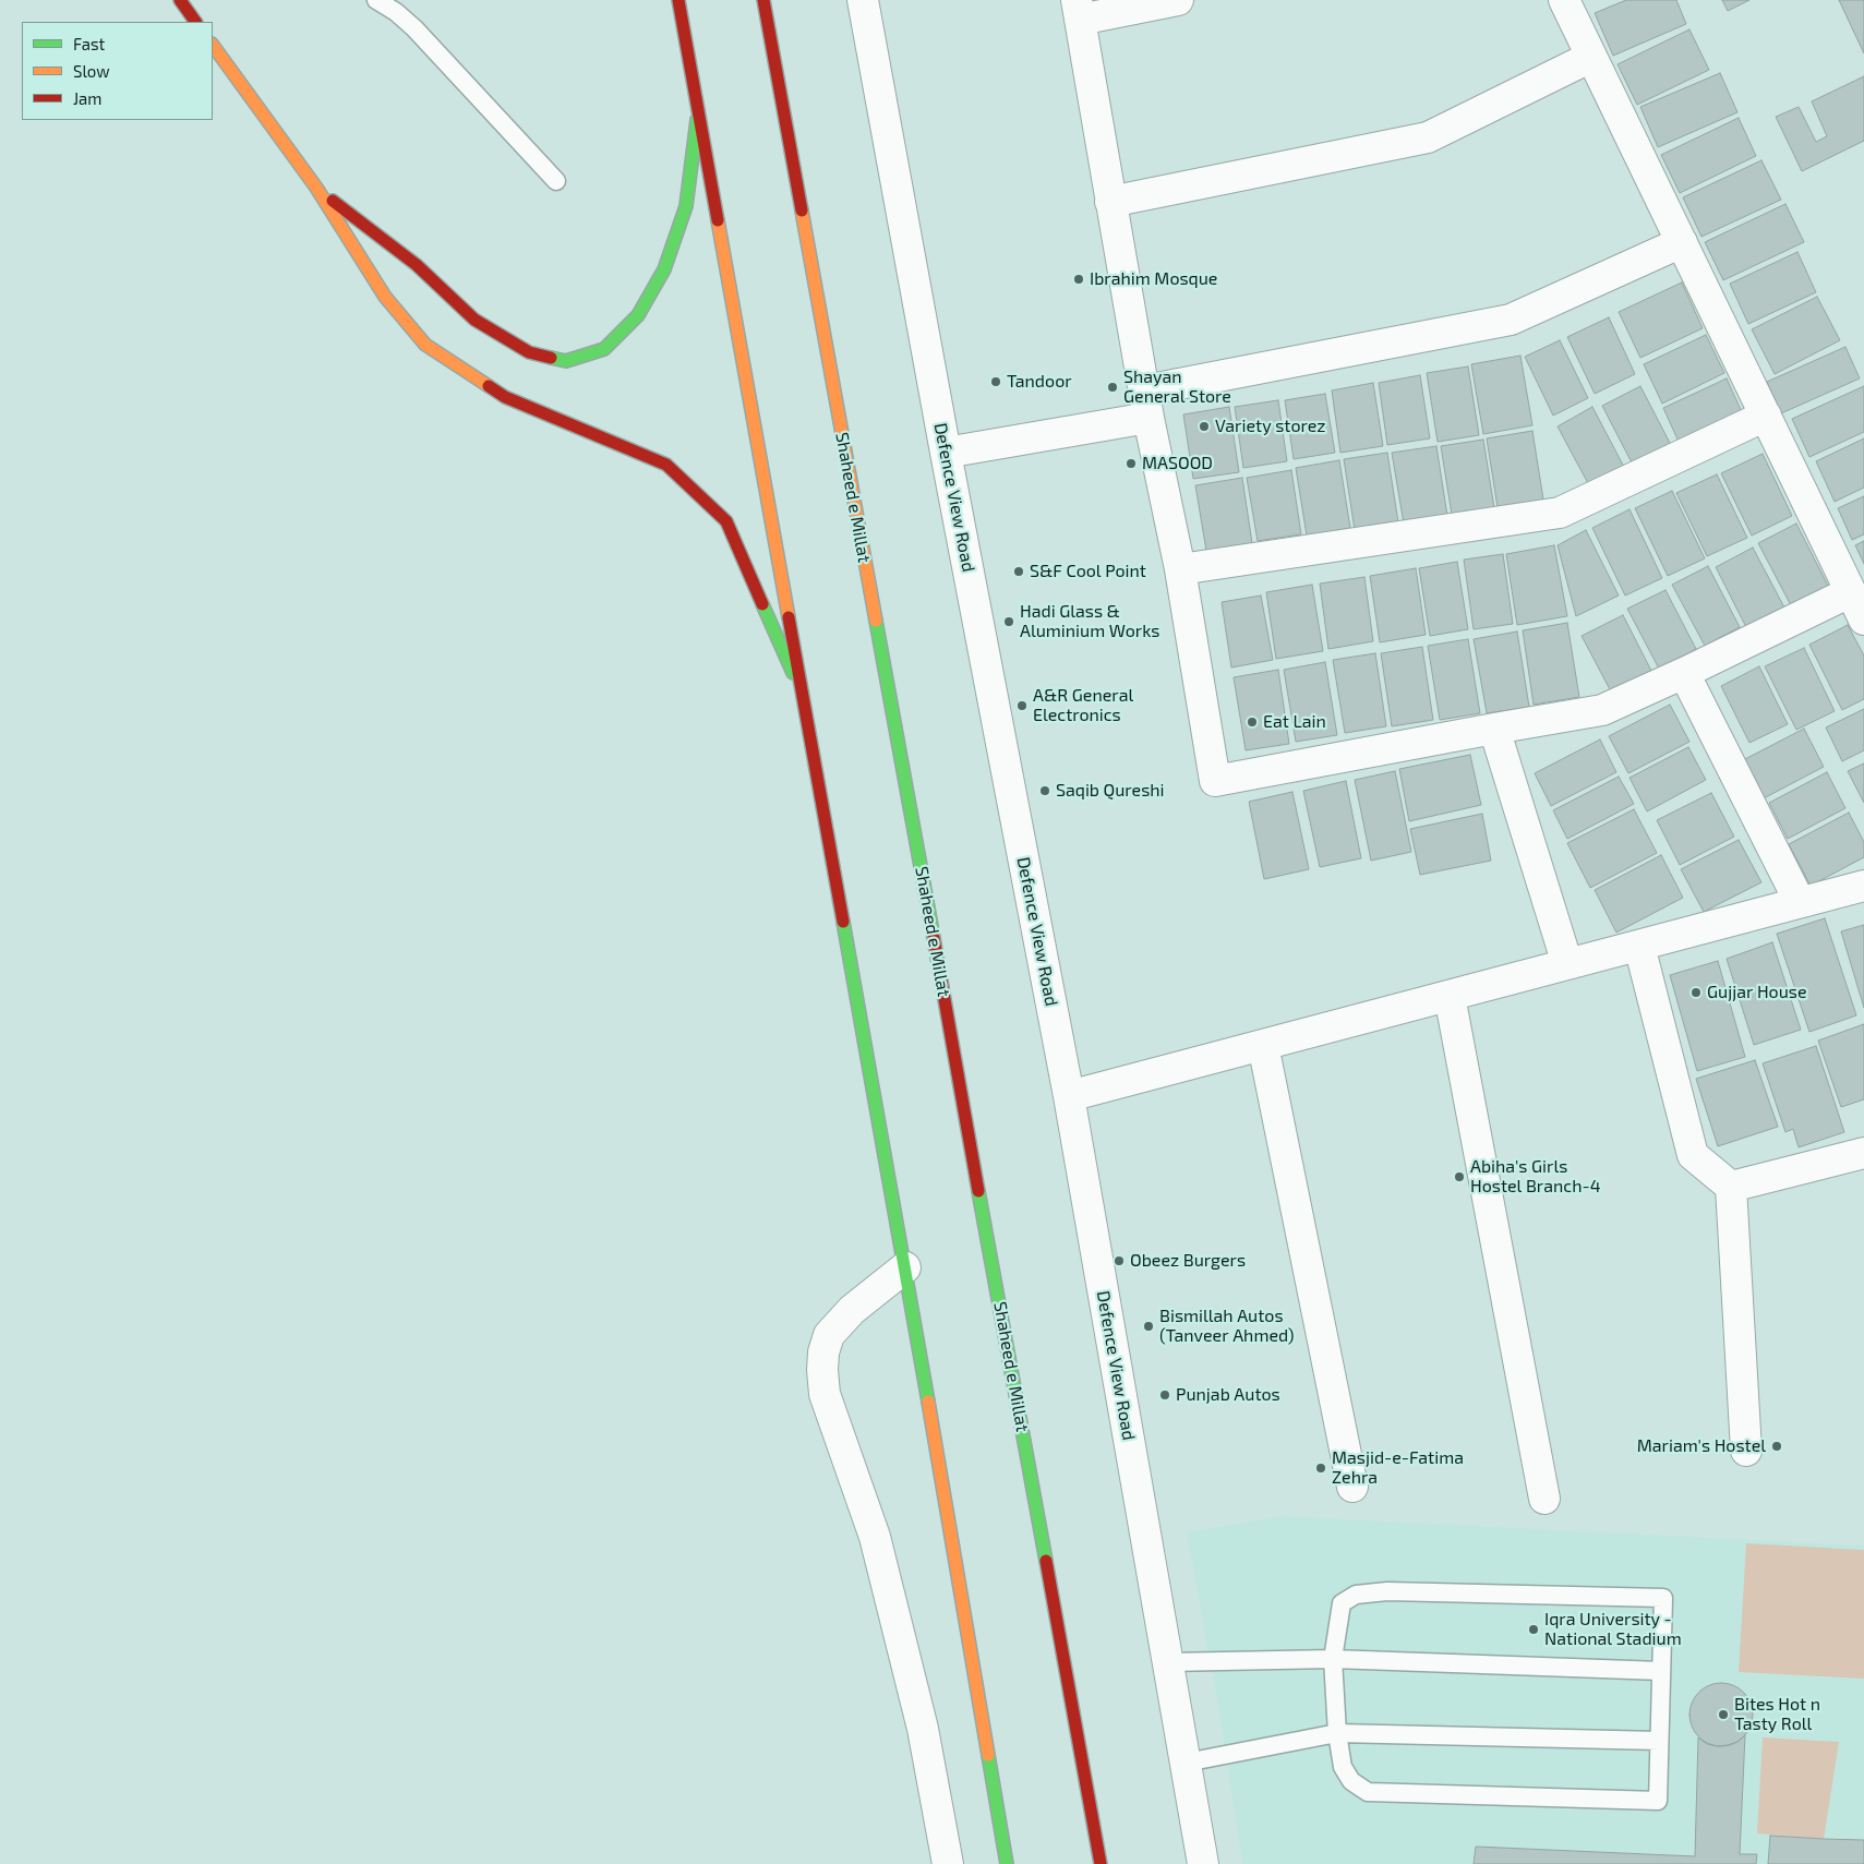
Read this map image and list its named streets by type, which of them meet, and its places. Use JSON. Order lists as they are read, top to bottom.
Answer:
{
  "streets": {
    "main road": ["Shaheed e Millat"],
    "street": ["Defence View Road"]
  },
  "places": [
    "Ibrahim Mosque",
    "Tandoor",
    "Shayan General Store",
    "Variety storez",
    "MASOOD",
    "S&F Cool Point",
    "Hadi Glass & Aluminium Works",
    "A&R General Electronics",
    "Eat Lain",
    "Saqib Qureshi",
    "Gujjar House",
    "Abiha's Girls Hostel Branch-4",
    "Obeez Burgers",
    "Bismillah Autos (Tanveer Ahmed)",
    "Punjab Autos",
    "Mariam's Hostel",
    "Masjid-e-Fatima Zehra",
    "Iqra University - National Stadium",
    "Bites Hot n Tasty Roll"
  ],
  "legend": ["Fast", "Slow", "Jam"]
}
